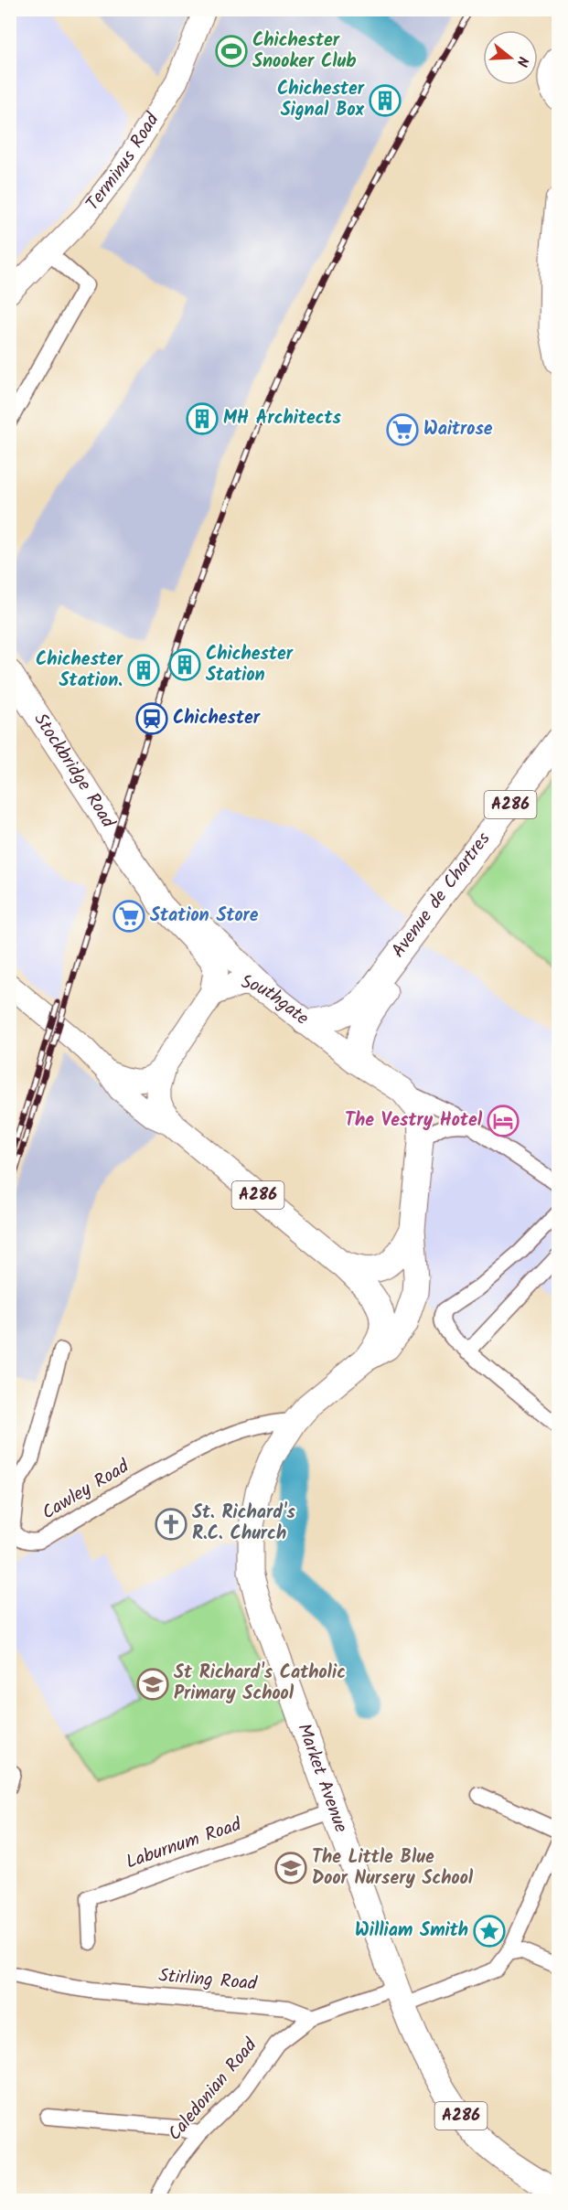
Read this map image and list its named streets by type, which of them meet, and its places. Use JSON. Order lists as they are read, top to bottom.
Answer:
{
  "streets": {
    "main road": [
      "Stockbridge Road",
      "A286",
      "Avenue de Chartres",
      "Southgate",
      "Market Avenue"
    ],
    "street": [
      "Terminus Road",
      "Cawley Road",
      "Laburnum Road",
      "Stirling Road",
      "Caledonian Road"
    ]
  },
  "crossings": [
    ["Stockbridge Road", "A286"],
    ["A286", "Southgate"],
    ["A286", "Market Avenue"],
    ["Avenue de Chartres", "Southgate"],
    ["Cawley Road", "Market Avenue"],
    ["Market Avenue", "Laburnum Road"],
    ["Stirling Road", "Caledonian Road"]
  ],
  "places": {
    "sports": ["Chichester Snooker Club"],
    "building": [
      "Chichester Signal Box",
      "MH Architects",
      "Chichester Station",
      "Chichester Station."
    ],
    "supermarket": ["Waitrose", "Station Store"],
    "station": ["Chichester"],
    "hotel": ["The Vestry Hotel"],
    "church": ["St. Richard's R.C. Church"],
    "school or university": ["St Richard's Catholic Primary School", "The Little Blue Door Nursery School"],
    "place": ["William Smith"]
  },
  "north": "right"
}
